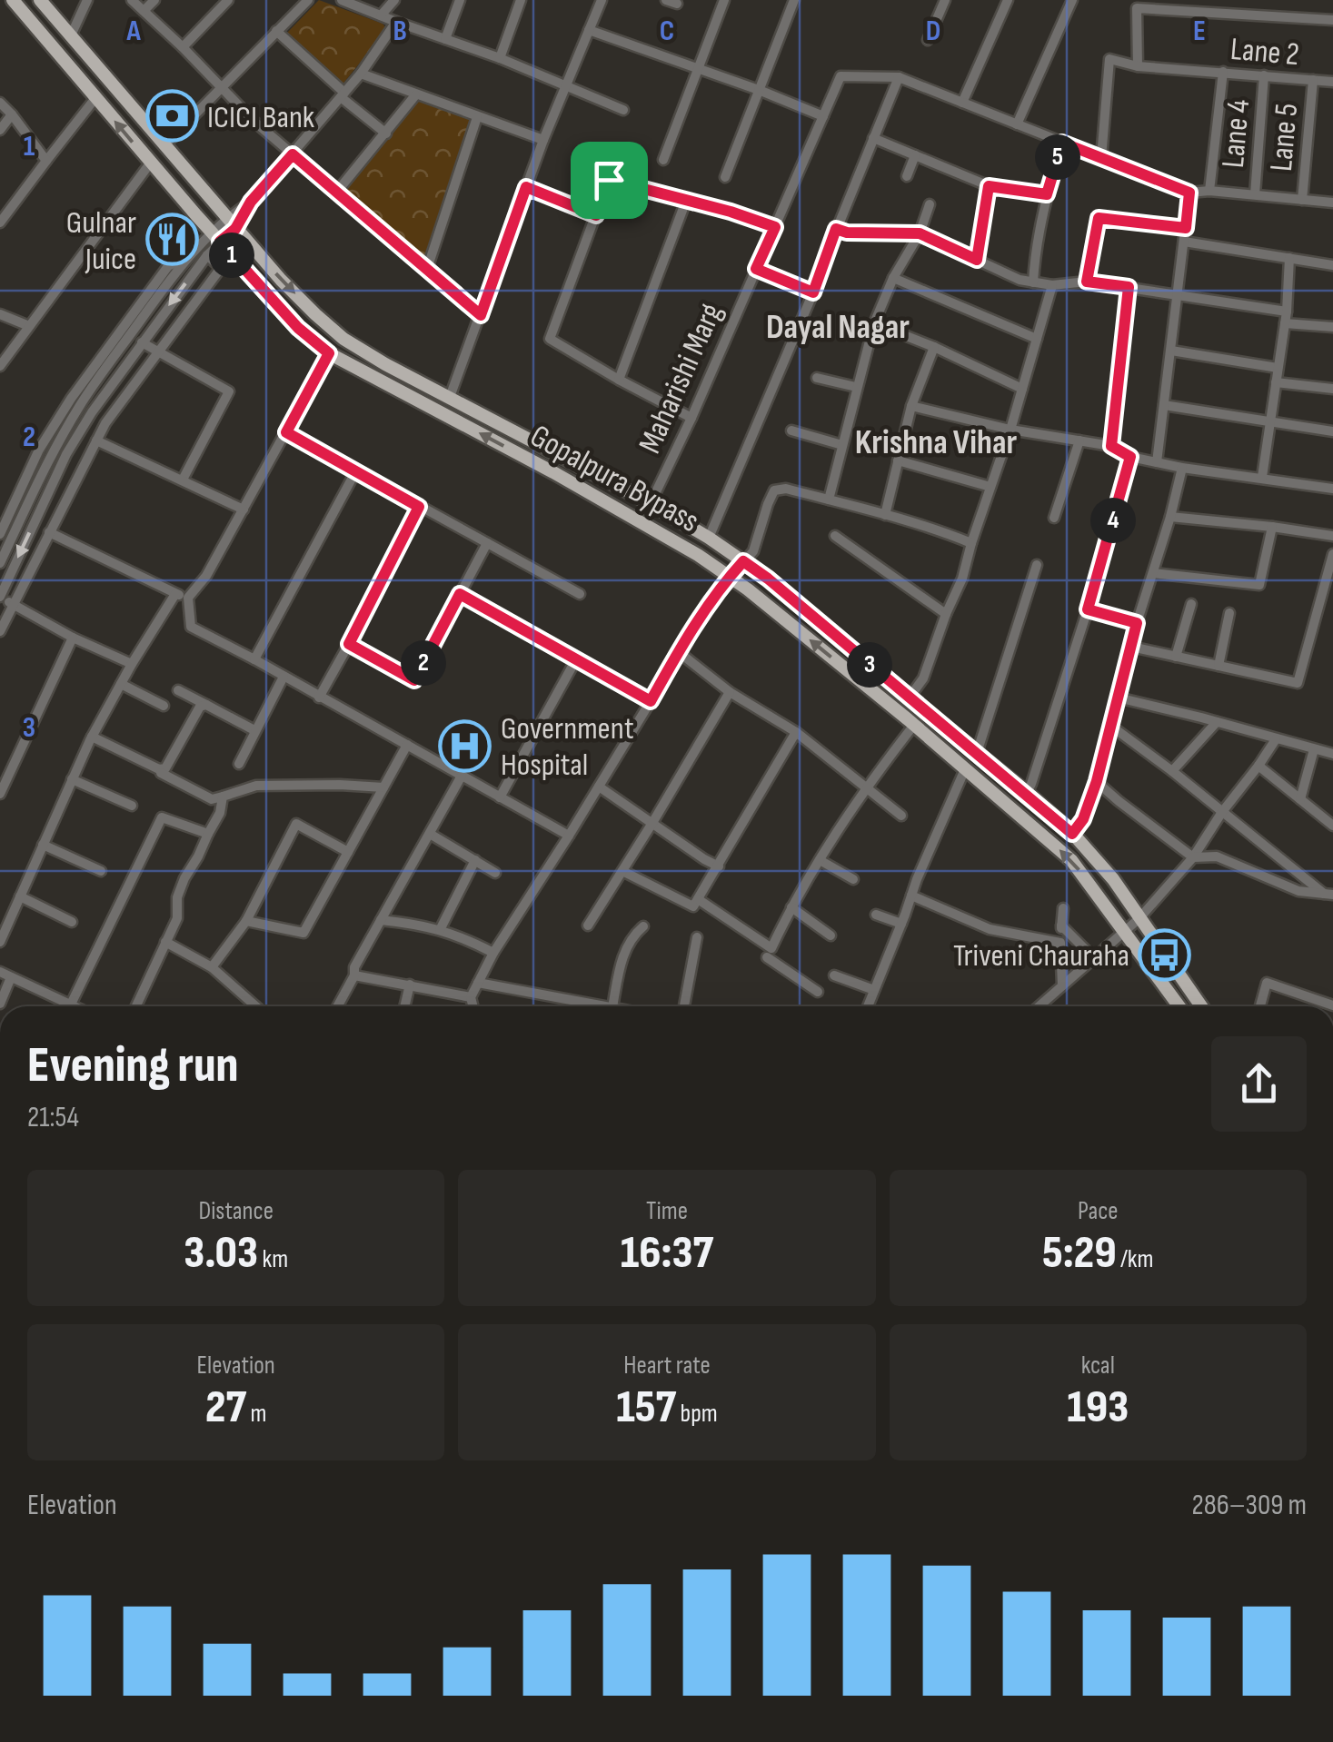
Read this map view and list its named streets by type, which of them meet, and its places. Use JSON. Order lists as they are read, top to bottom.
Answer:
{
  "streets": {
    "main road": ["Gopalpura Bypass"],
    "street": [
      "Lane 2",
      "Lane 4",
      "Lane 5",
      "Maharishi Marg"
    ]
  },
  "crossings": [
    ["Lane 2", "Lane 4"],
    ["Lane 2", "Lane 5"],
    ["Maharishi Marg", "Gopalpura Bypass"]
  ],
  "districts": ["Dayal Nagar", "Krishna Vihar"],
  "places": {
    "bank": ["ICICI Bank"],
    "restaurant": ["Gulnar Juice"],
    "hospital": ["Government Hospital"],
    "bus stop": ["Triveni Chauraha"]
  },
  "page": {
    "pins": [
      "5",
      "1",
      "4",
      "2",
      "3"
    ],
    "heading": ["Evening run", "21:54"],
    "stats": [
      ["Distance", "3.03 km"],
      ["Time", "16:37"],
      ["Pace", "5:29 /km"],
      ["Elevation", "27 m"],
      ["Heart rate", "157 bpm"],
      ["kcal", "193"]
    ],
    "chart": ["Elevation", "286–309 m"]
  },
  "grid": {
    "columns": [
      "A",
      "B",
      "C",
      "D",
      "E"
    ],
    "rows": ["1", "2", "3"]
  }
}
